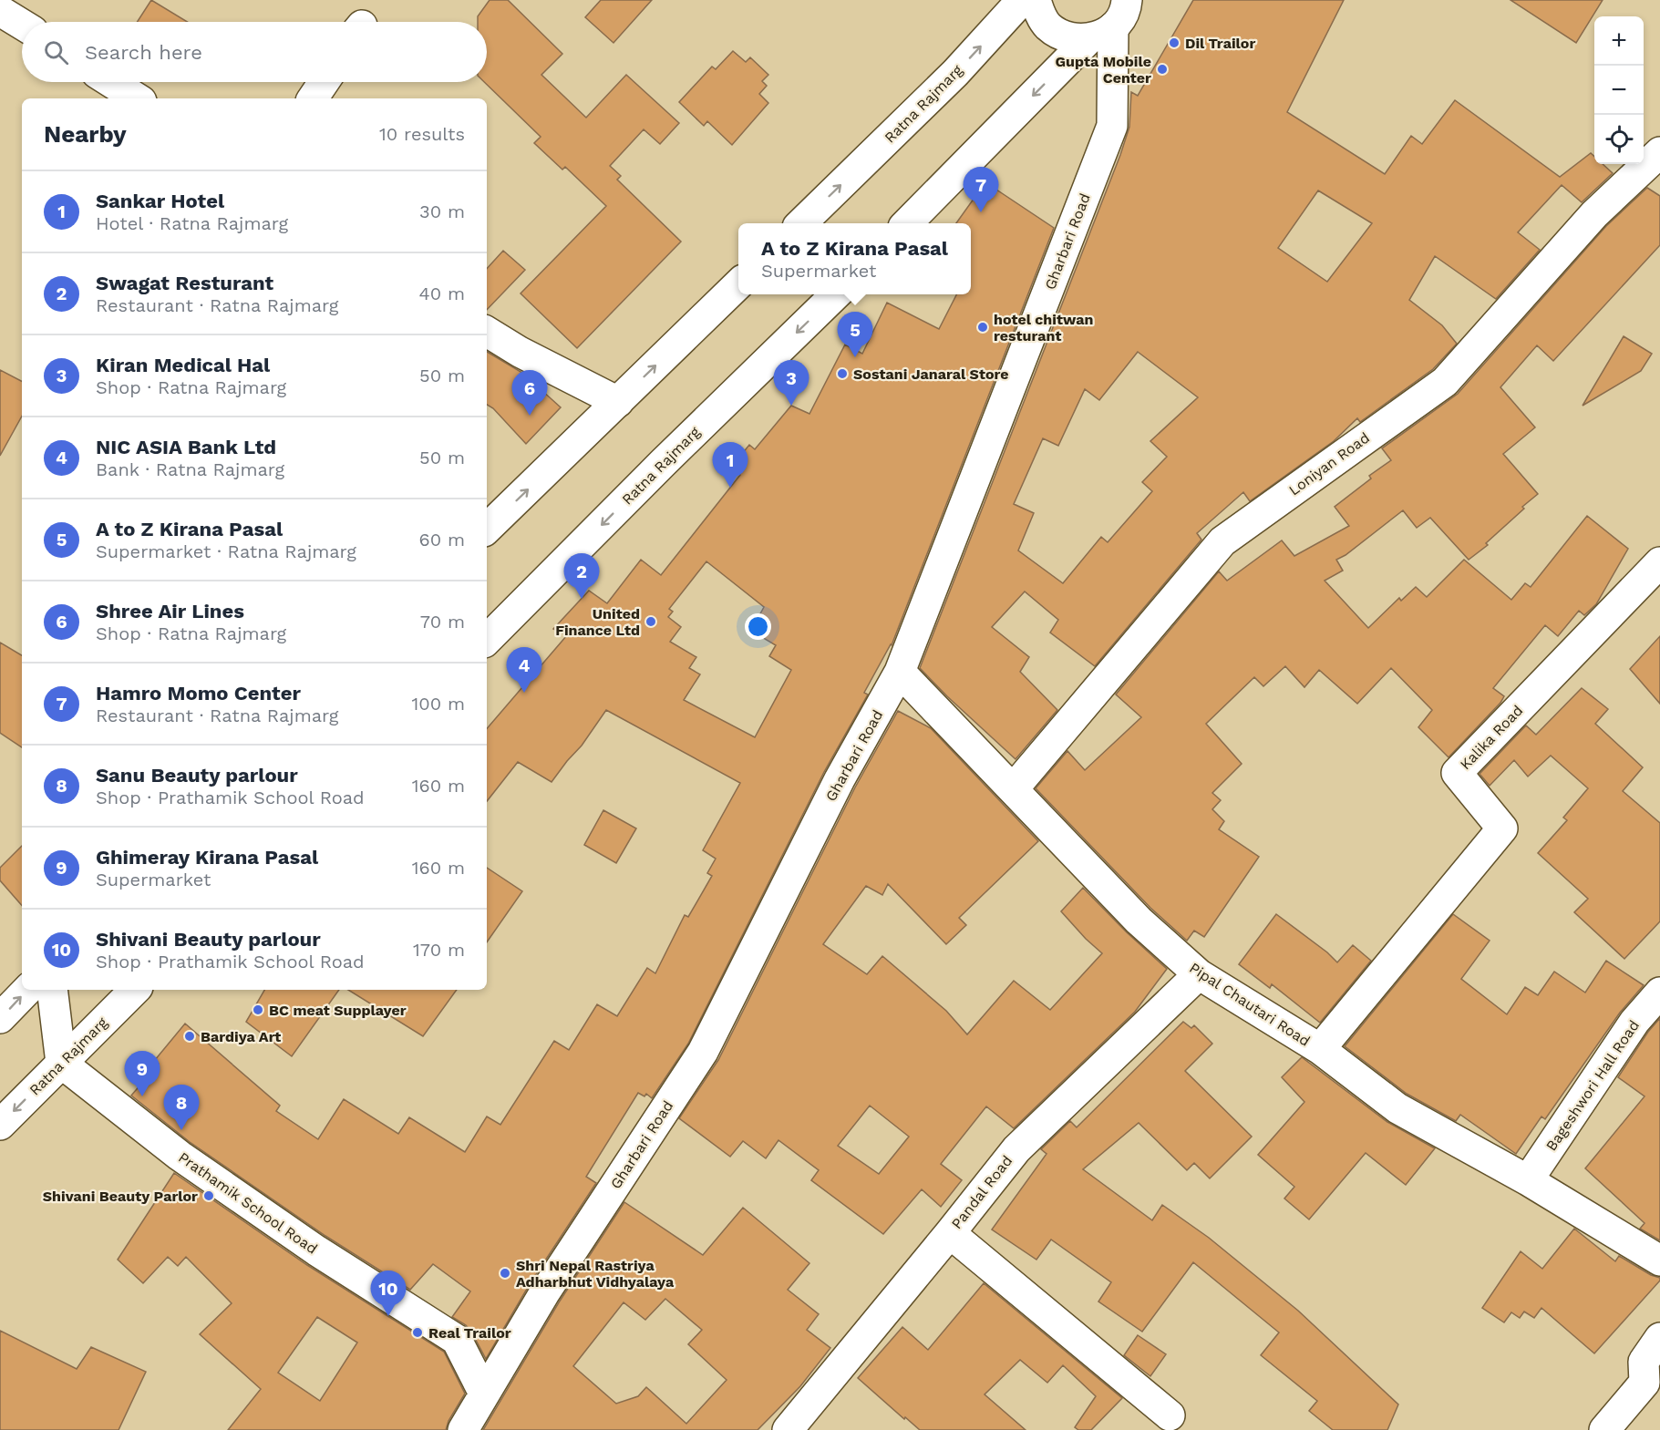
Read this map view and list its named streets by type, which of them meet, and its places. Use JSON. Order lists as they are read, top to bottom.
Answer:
{
  "streets": {
    "main road": [
      "Ratna Rajmarg",
      "Gharbari Road",
      "Loniyan Road",
      "Kalika Road",
      "Pipal Chautari Road",
      "Bageshwori Hall Road",
      "Pandal Road",
      "Prathamik School Road"
    ]
  },
  "crossings": [
    ["Ratna Rajmarg", "Prathamik School Road"],
    ["Gharbari Road", "Pipal Chautari Road"],
    ["Gharbari Road", "Prathamik School Road"],
    ["Loniyan Road", "Pipal Chautari Road"],
    ["Kalika Road", "Pipal Chautari Road"],
    ["Pipal Chautari Road", "Bageshwori Hall Road"],
    ["Pipal Chautari Road", "Pandal Road"]
  ],
  "places": [
    "Dil Trailor",
    "Gupta Mobile Center",
    "hotel chitwan resturant",
    "Sostani Janaral Store",
    "United Finance Ltd",
    "BC meat Supplayer",
    "Bardiya Art",
    "Shivani Beauty Parlor",
    "Shri Nepal Rastriya Adharbhut Vidhyalaya",
    "Real Trailor"
  ],
  "page": {
    "map_buttons": ["+", "−"],
    "search": "Search here",
    "heading": ["Nearby", "10 results"],
    "pins": [
      "7",
      "5",
      "3",
      "6",
      "1",
      "2",
      "4",
      "9",
      "8",
      "10"
    ],
    "list": [
      {
        "mark": "1",
        "name": "Sankar Hotel",
        "note": "Hotel · Ratna Rajmarg",
        "value": "30 m"
      },
      {
        "mark": "2",
        "name": "Swagat Resturant",
        "note": "Restaurant · Ratna Rajmarg",
        "value": "40 m"
      },
      {
        "mark": "3",
        "name": "Kiran Medical Hal",
        "note": "Shop · Ratna Rajmarg",
        "value": "50 m"
      },
      {
        "mark": "4",
        "name": "NIC ASIA Bank Ltd",
        "note": "Bank · Ratna Rajmarg",
        "value": "50 m"
      },
      {
        "mark": "5",
        "name": "A to Z Kirana Pasal",
        "note": "Supermarket · Ratna Rajmarg",
        "value": "60 m"
      },
      {
        "mark": "6",
        "name": "Shree Air Lines",
        "note": "Shop · Ratna Rajmarg",
        "value": "70 m"
      },
      {
        "mark": "7",
        "name": "Hamro Momo Center",
        "note": "Restaurant · Ratna Rajmarg",
        "value": "100 m"
      },
      {
        "mark": "8",
        "name": "Sanu Beauty parlour",
        "note": "Shop · Prathamik School Road",
        "value": "160 m"
      },
      {
        "mark": "9",
        "name": "Ghimeray Kirana Pasal",
        "note": "Supermarket",
        "value": "160 m"
      },
      {
        "mark": "10",
        "name": "Shivani Beauty parlour",
        "note": "Shop · Prathamik School Road",
        "value": "170 m"
      }
    ],
    "popup": ["A to Z Kirana Pasal", "Supermarket"]
  }
}
